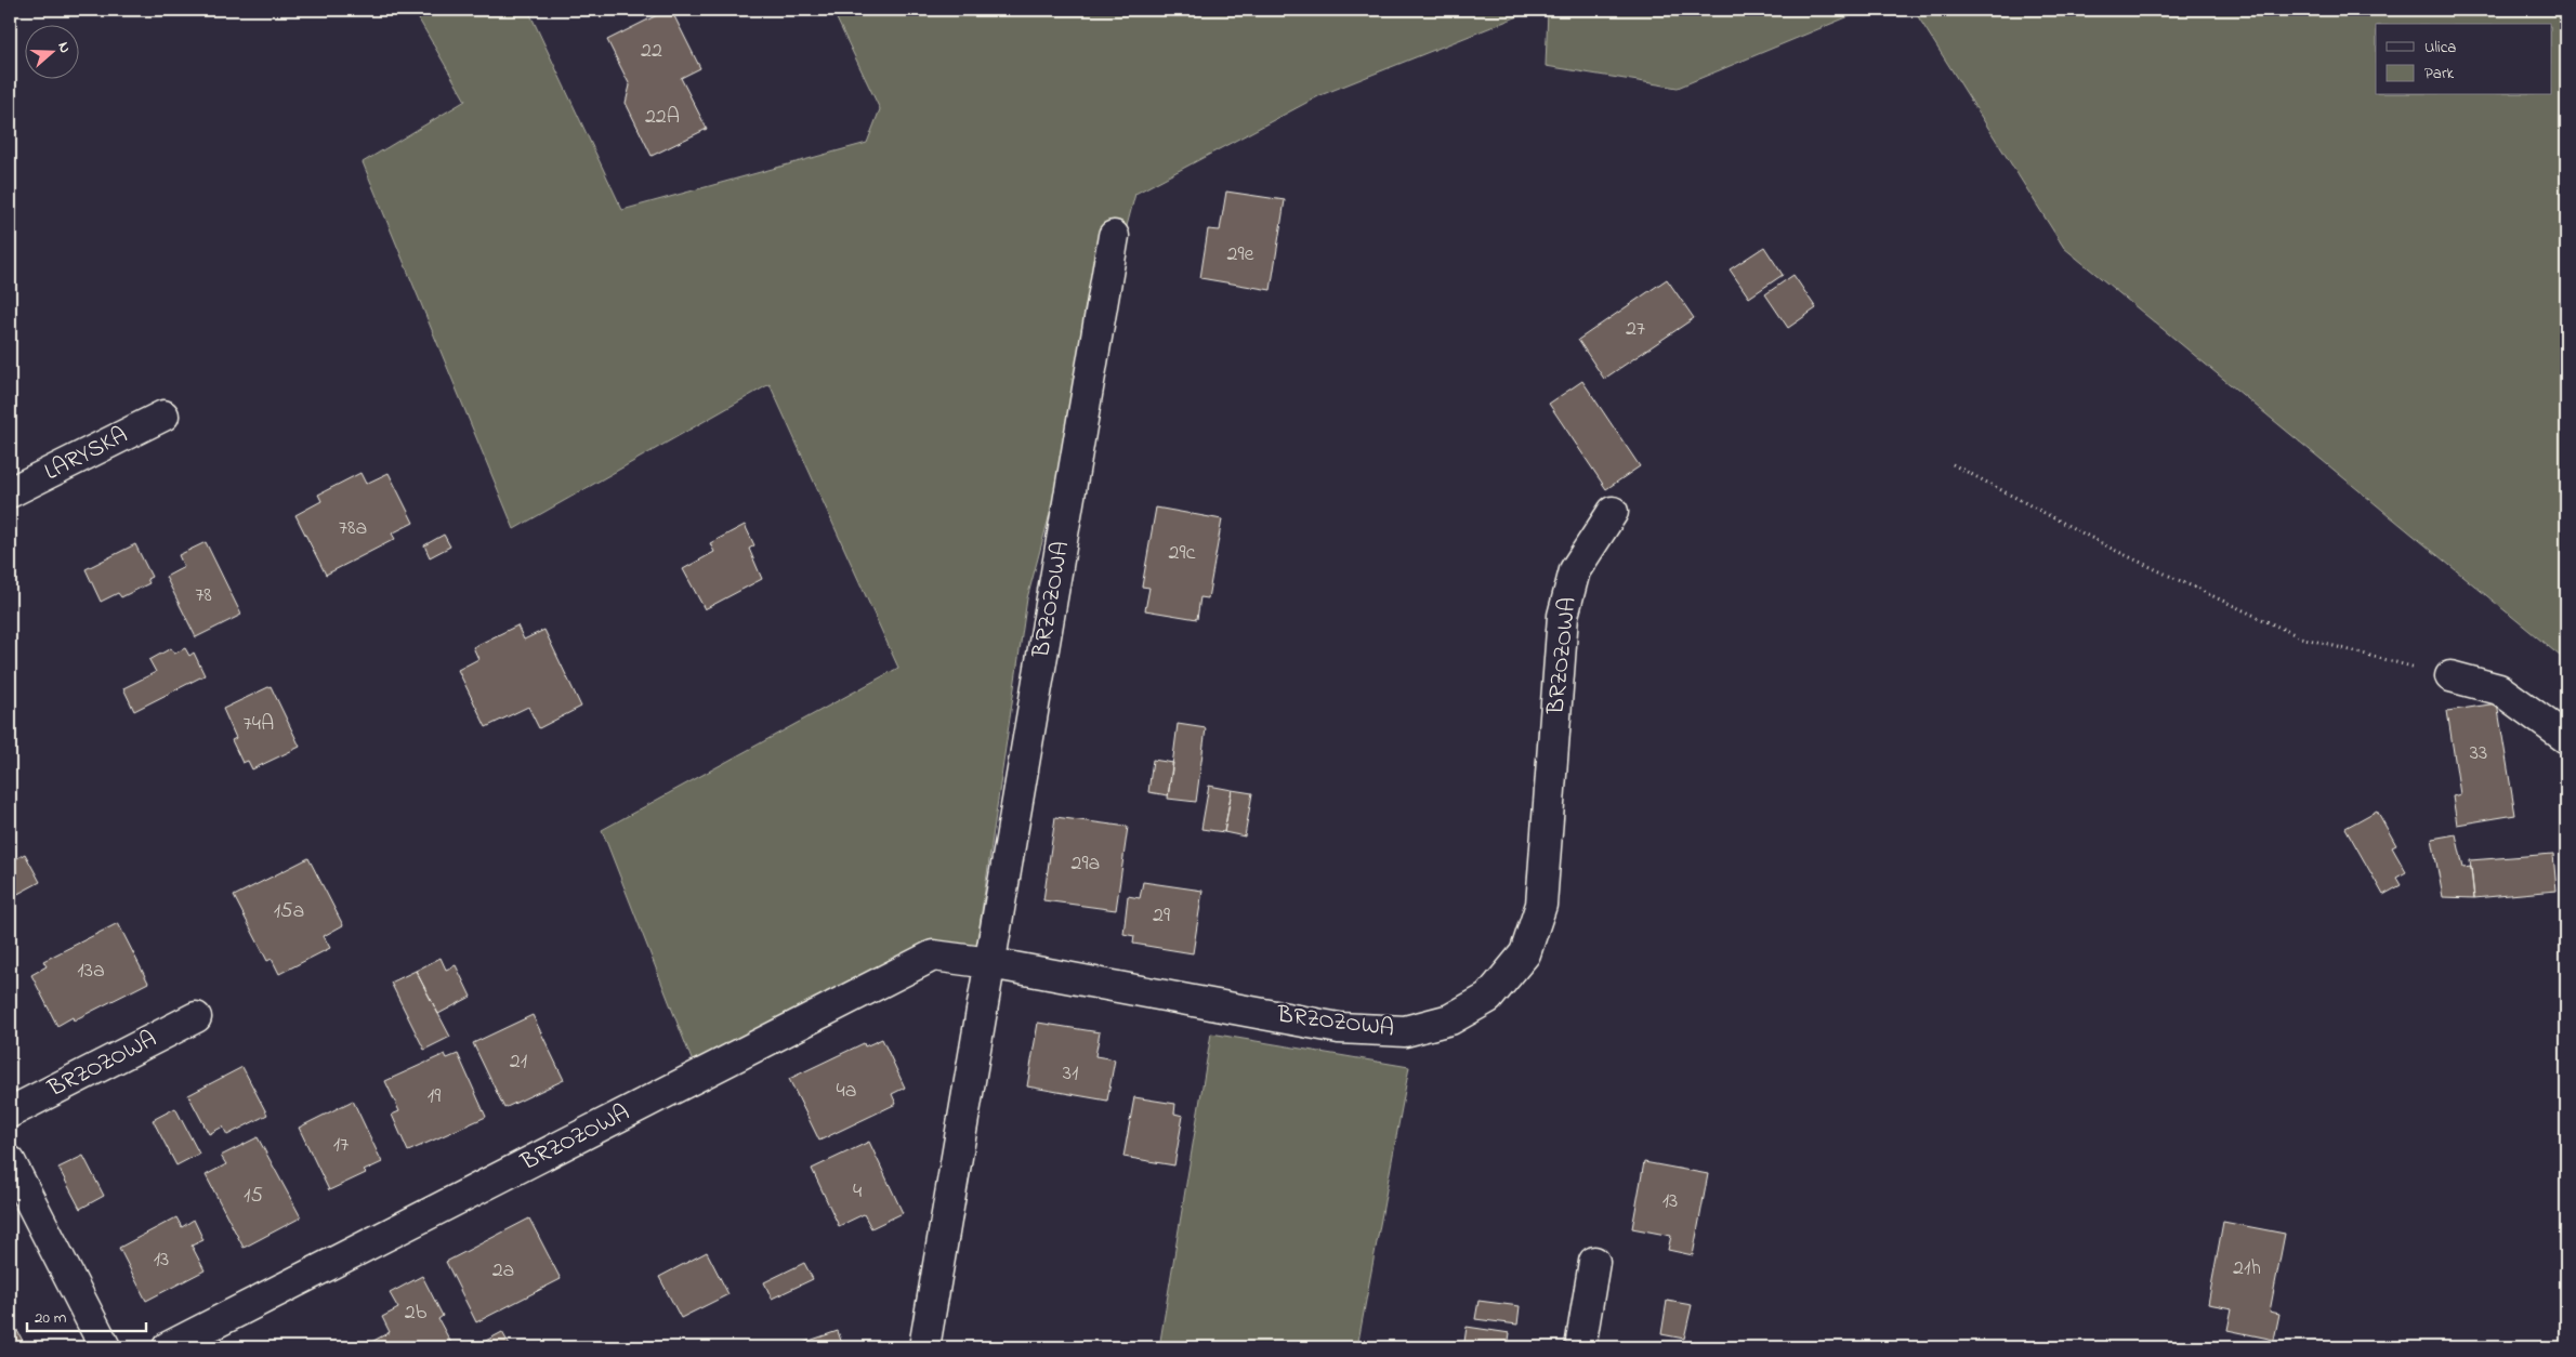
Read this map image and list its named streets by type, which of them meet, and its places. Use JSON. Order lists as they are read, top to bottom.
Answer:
{
  "streets": {
    "street": ["LARYSKA", "BRZOZOWA"]
  },
  "house_numbers": [
    "22",
    "22A",
    "29e",
    "27",
    "78a",
    "29c",
    "78",
    "74A",
    "33",
    "29a",
    "15a",
    "29",
    "13a",
    "21",
    "31",
    "4a",
    "19",
    "17",
    "4",
    "15",
    "13",
    "13",
    "21h",
    "2a",
    "2b"
  ],
  "legend": ["Ulica", "Park"],
  "scale_bar": "20 m",
  "north": "right"
}
